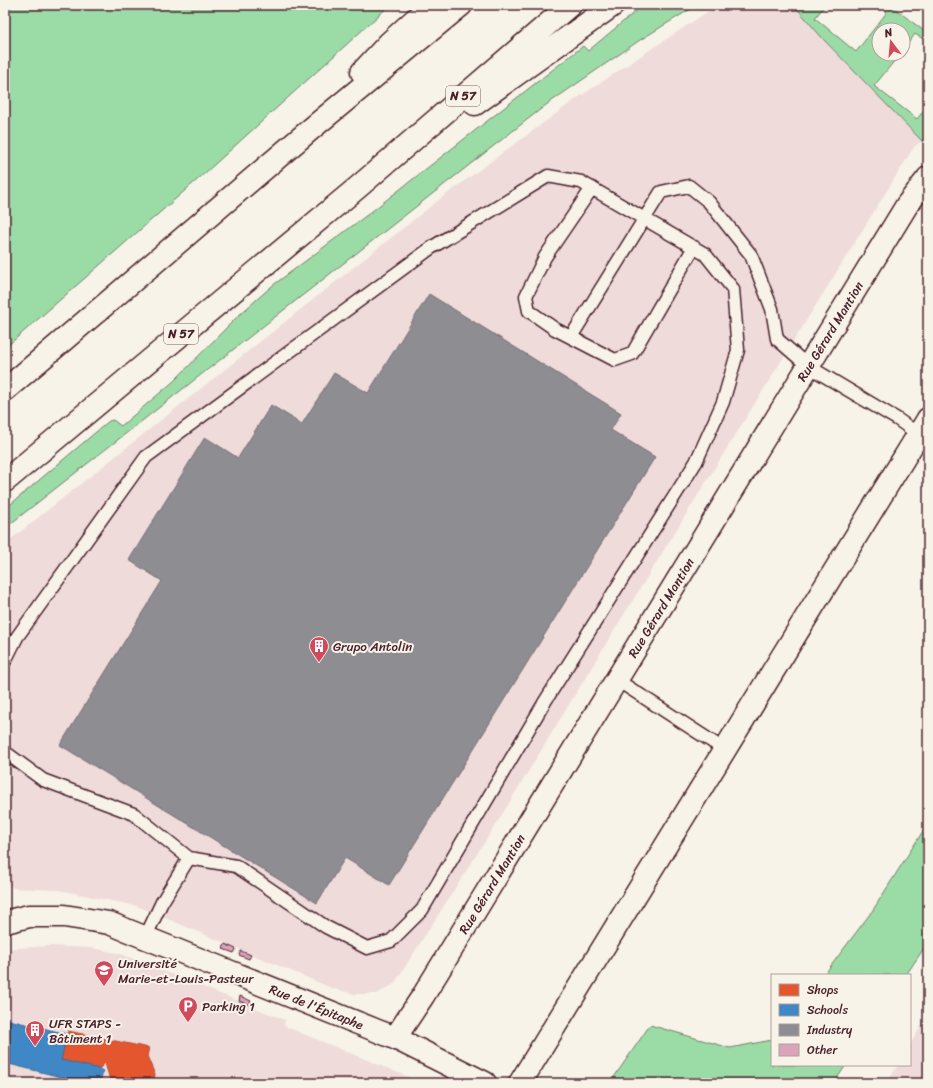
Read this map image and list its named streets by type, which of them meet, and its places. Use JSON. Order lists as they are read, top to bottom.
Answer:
{
  "streets": {
    "main road": ["N 57", "Rue Gérard Mantion", "Rue de l'Épitaphe"]
  },
  "crossings": [
    ["Rue Gérard Mantion", "Rue de l'Épitaphe"]
  ],
  "places": {
    "building": ["Grupo Antolin", "UFR STAPS - Bâtiment 1"],
    "school or university": ["Université Marie-et-Louis-Pasteur"],
    "parking": ["Parking 1"]
  },
  "legend": [
    "Shops",
    "Schools",
    "Industry",
    "Other"
  ],
  "north": "top"
}
